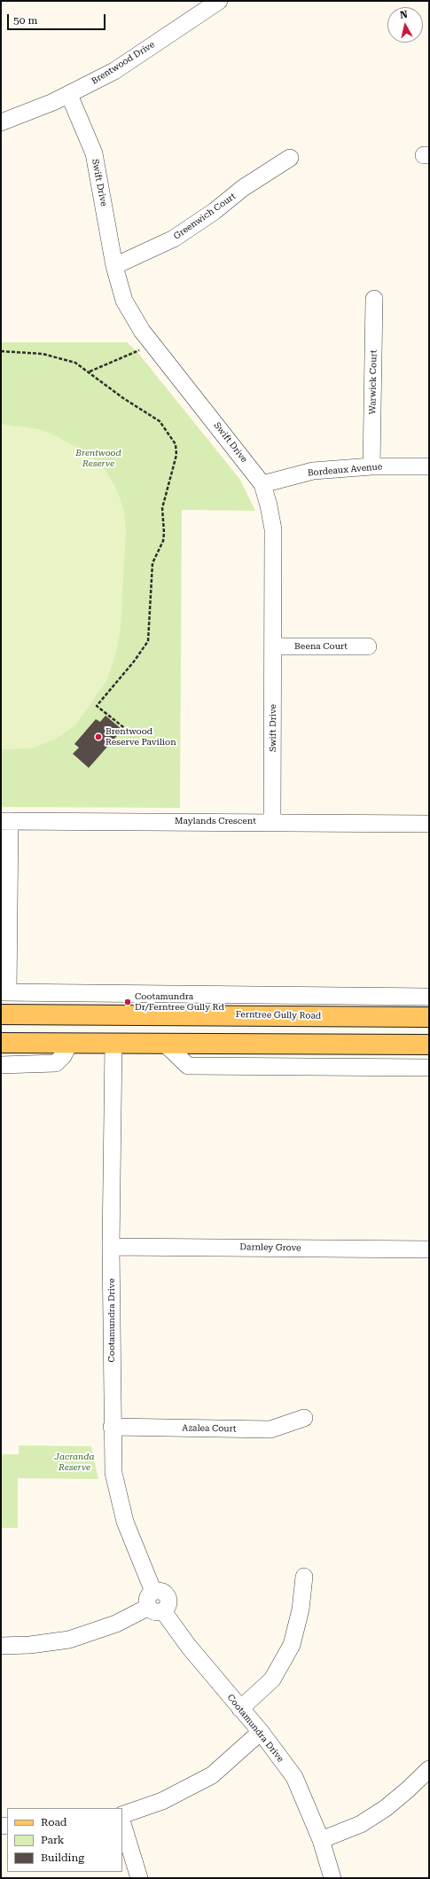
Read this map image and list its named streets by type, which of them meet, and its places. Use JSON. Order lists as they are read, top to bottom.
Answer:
{
  "streets": {
    "main road": ["Ferntree Gully Road"],
    "street": [
      "Brentwood Drive",
      "Swift Drive",
      "Greenwich Court",
      "Warwick Court",
      "Bordeaux Avenue",
      "Beena Court",
      "Maylands Crescent",
      "Darnley Grove",
      "Cootamundra Drive",
      "Azalea Court"
    ]
  },
  "crossings": [
    ["Brentwood Drive", "Swift Drive"],
    ["Swift Drive", "Greenwich Court"],
    ["Swift Drive", "Bordeaux Avenue"],
    ["Swift Drive", "Beena Court"],
    ["Swift Drive", "Maylands Crescent"],
    ["Warwick Court", "Bordeaux Avenue"],
    ["Darnley Grove", "Cootamundra Drive"],
    ["Cootamundra Drive", "Azalea Court"]
  ],
  "parks": ["Brentwood Reserve", "Jacranda Reserve"],
  "places": ["Brentwood Reserve Pavilion", "Cootamundra Dr/Ferntree Gully Rd"],
  "legend": ["Road", "Park", "Building"],
  "scale_bar": "50 m",
  "north": "top"
}
